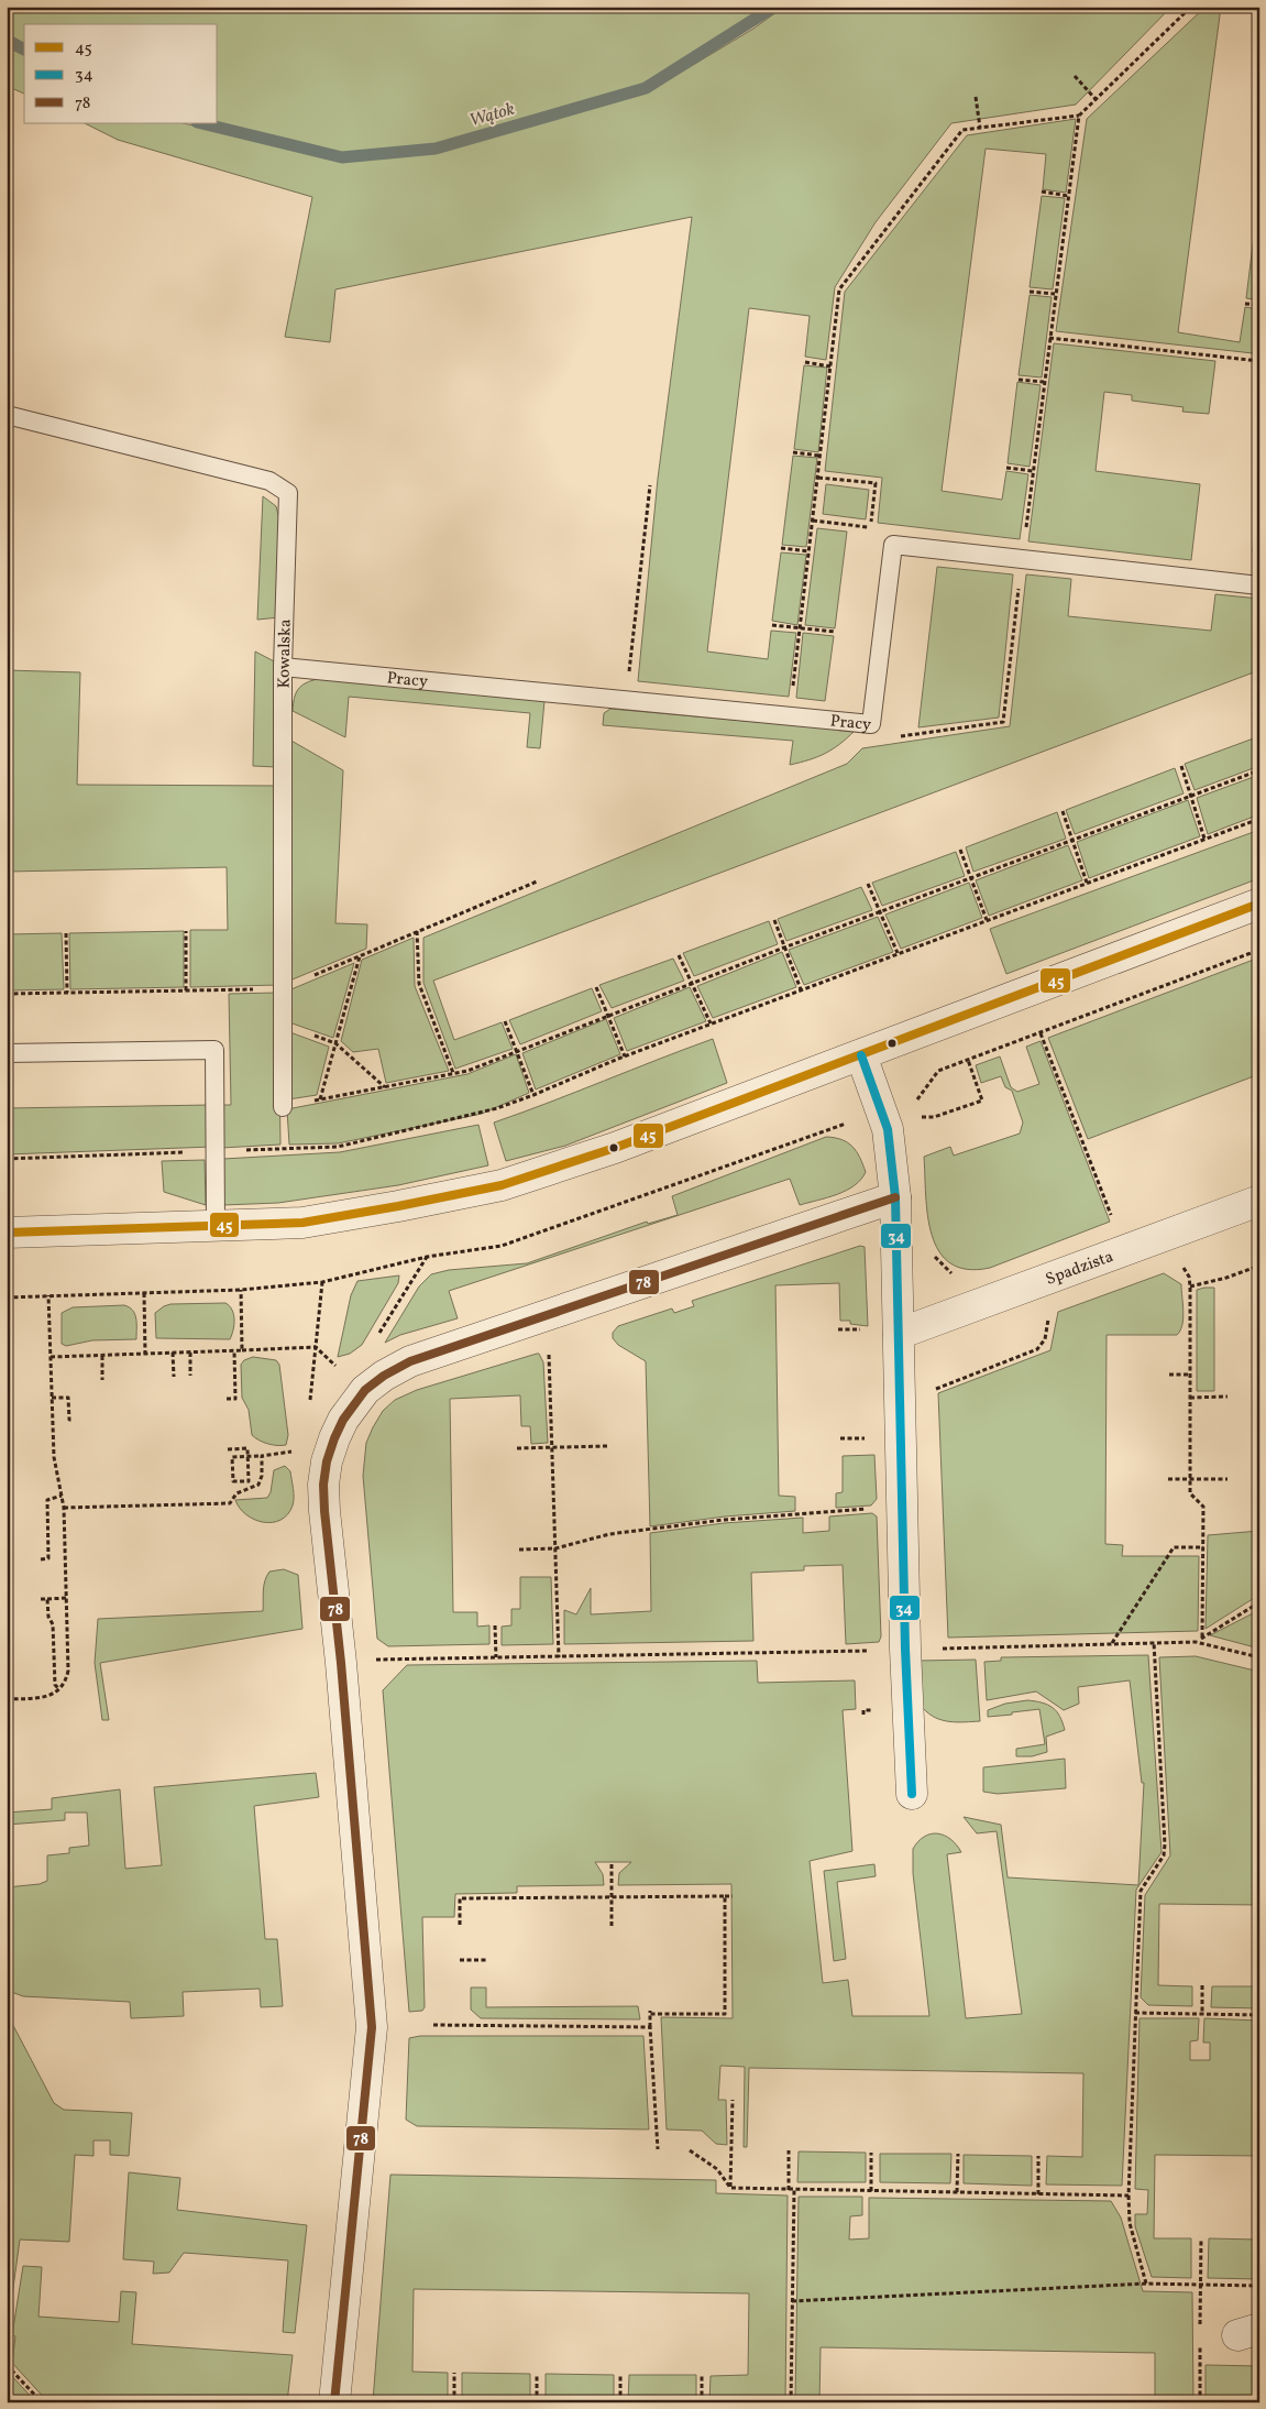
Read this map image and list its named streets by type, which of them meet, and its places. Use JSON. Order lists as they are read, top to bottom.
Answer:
{
  "streets": {
    "street": ["Spadzista"],
    "lane": ["Kowalska", "Pracy"]
  },
  "crossings": [
    ["Kowalska", "Pracy"]
  ],
  "water": ["Wątok"],
  "lines": ["transit line 45", "transit line 34", "transit line 78"],
  "legend": ["45", "34", "78"]
}
